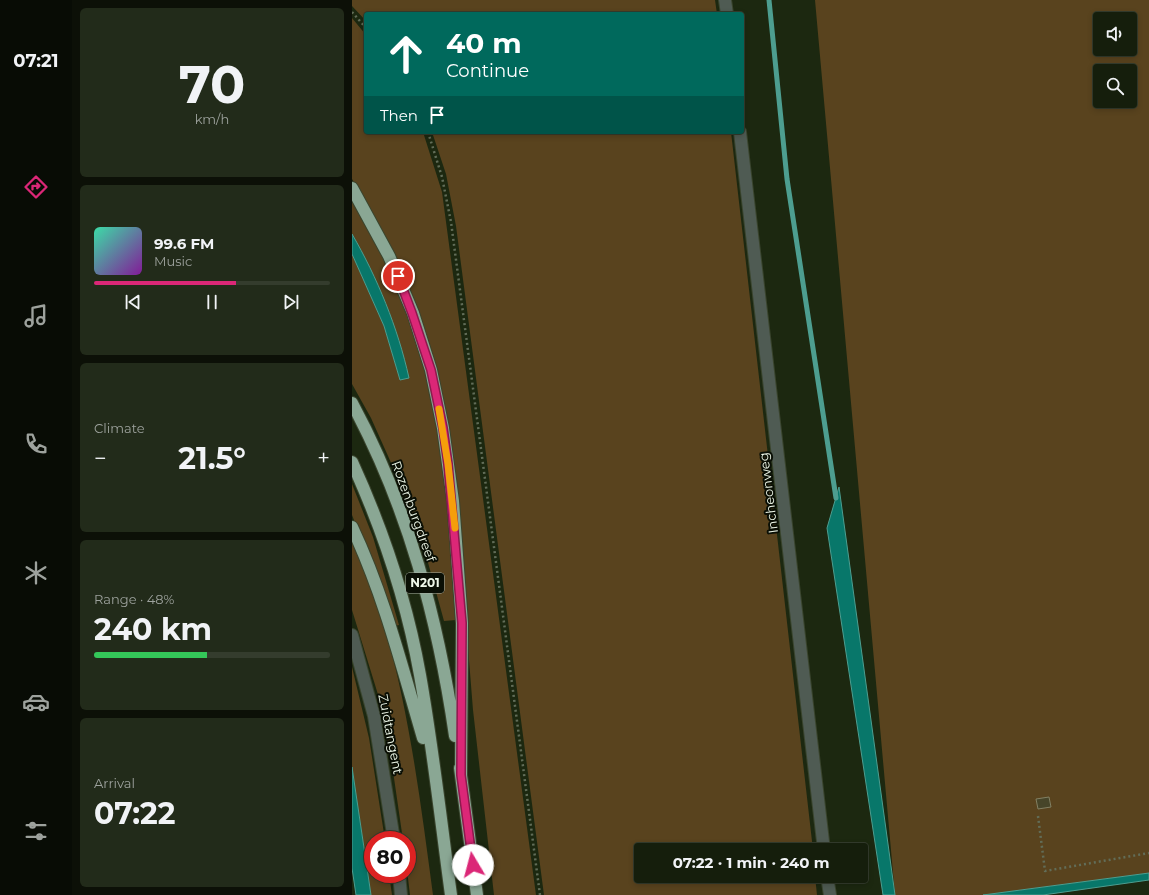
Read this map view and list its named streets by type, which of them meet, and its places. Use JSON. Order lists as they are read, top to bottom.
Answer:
{
  "streets": {
    "highway": ["Rozenburgdreef", "N201"],
    "street": ["Incheonweg", "Zuidtangent"]
  },
  "crossings": [
    ["Rozenburgdreef", "N201"]
  ],
  "page": {
    "tabs": "07:21",
    "tile": [
      ["70", "km/h"],
      "Climate",
      ["Range · 48%", "240 km"],
      ["Arrival", "07:22"]
    ],
    "turn": ["40 m", "Continue"],
    "then": "Then",
    "song": ["99.6 FM", "Music"],
    "heat": ["−", "21.5°", "+"],
    "limit": "80",
    "trip": "07:22 · 1 min · 240 m"
  }
}
